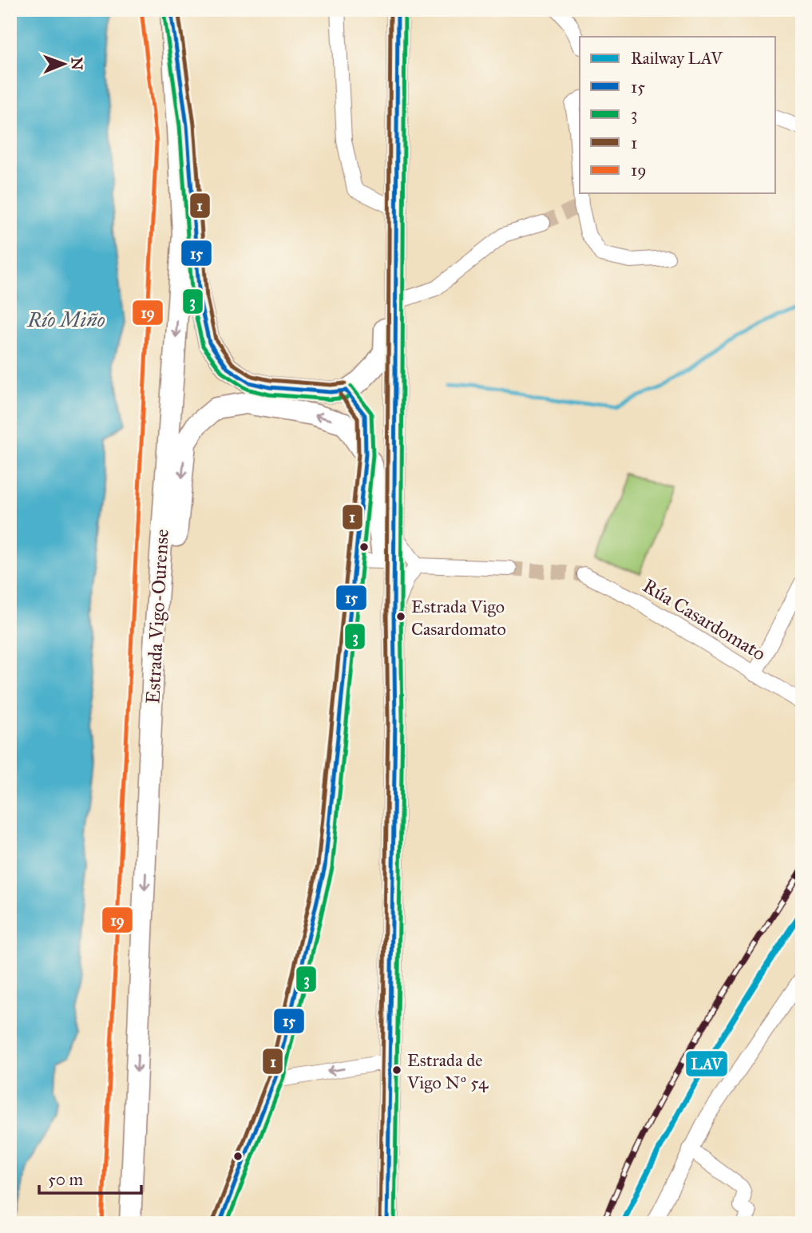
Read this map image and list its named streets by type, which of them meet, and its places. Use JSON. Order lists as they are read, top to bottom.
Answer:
{
  "streets": {
    "highway": ["Estrada Vigo-Ourense"],
    "street": ["Rúa Casardomato"]
  },
  "one_way": ["Estrada Vigo-Ourense"],
  "water": ["Río Miño"],
  "places": ["Estrada Vigo Casardomato", "Estrada de Vigo Nº 54"],
  "lines": [
    "transit line 15",
    "transit line 3",
    "transit line 1",
    "transit line 19",
    "rail line LAV"
  ],
  "legend": [
    "Railway LAV",
    "15",
    "3",
    "1",
    "19"
  ],
  "scale_bar": "50 m",
  "north": "right"
}
